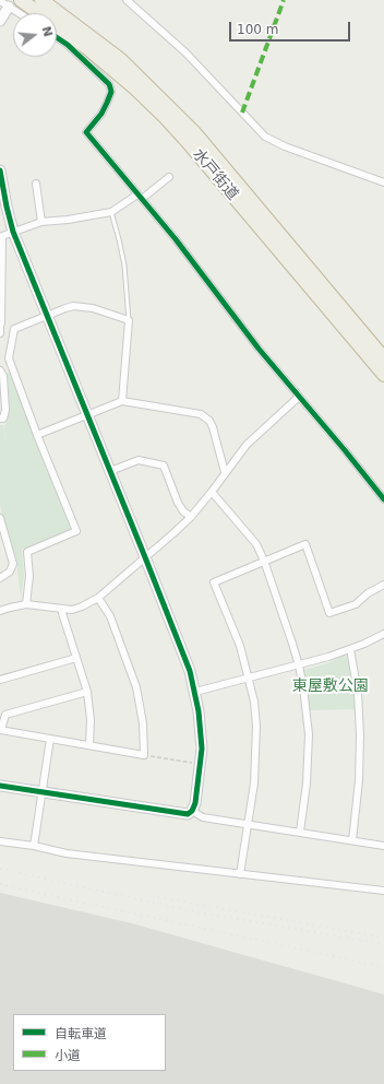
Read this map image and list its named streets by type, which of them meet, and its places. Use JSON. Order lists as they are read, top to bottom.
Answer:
{
  "streets": {
    "highway": ["水戸街道"]
  },
  "parks": ["東屋敷公園"],
  "legend": ["自転車道", "小道"],
  "scale_bar": "100 m",
  "north": "right"
}
